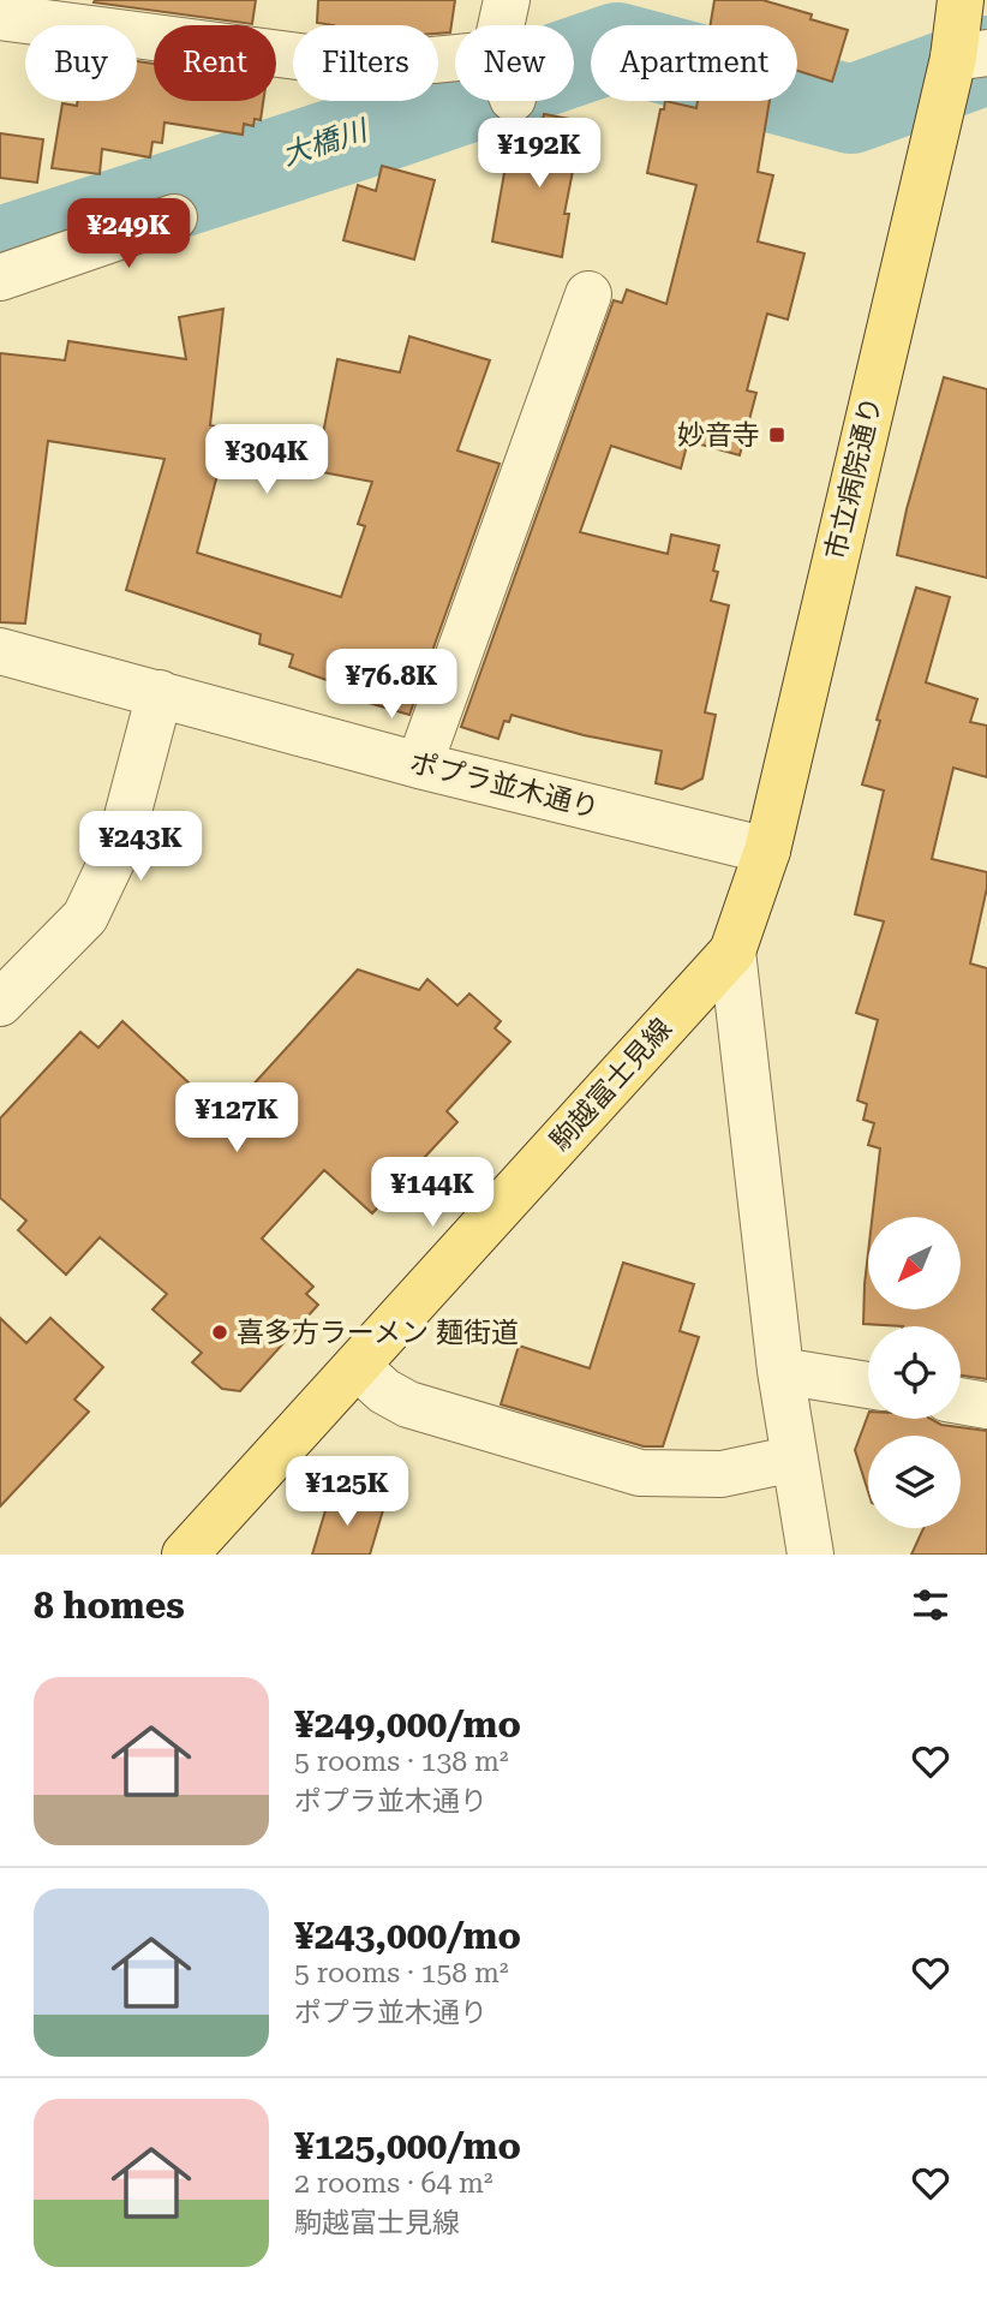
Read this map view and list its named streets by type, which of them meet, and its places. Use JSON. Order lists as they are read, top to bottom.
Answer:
{
  "streets": {
    "main road": ["市立病院通り", "駒越富士見線"],
    "street": ["ポプラ並木通り"]
  },
  "crossings": [
    ["市立病院通り", "ポプラ並木通り"],
    ["市立病院通り", "駒越富士見線"]
  ],
  "water": ["大橋川"],
  "places": {
    "transit": ["妙音寺"],
    "other": ["喜多方ラーメン 麺街道"]
  },
  "north": "bottom left",
  "page": {
    "chip": [
      "Buy",
      "Rent",
      "Filters",
      "New",
      "Apartment"
    ],
    "price": [
      "¥192K",
      "¥249K",
      "¥304K",
      "¥76.8K",
      "¥243K",
      "¥127K",
      "¥144K",
      "¥125K"
    ],
    "heading": "8 homes",
    "list": [
      {
        "name": "¥249,000/mo",
        "note": "5 rooms · 138 m² · ポプラ並木通り"
      },
      {
        "name": "¥243,000/mo",
        "note": "5 rooms · 158 m² · ポプラ並木通り"
      },
      {
        "name": "¥125,000/mo",
        "note": "2 rooms · 64 m² · 駒越富士見線"
      }
    ]
  }
}
